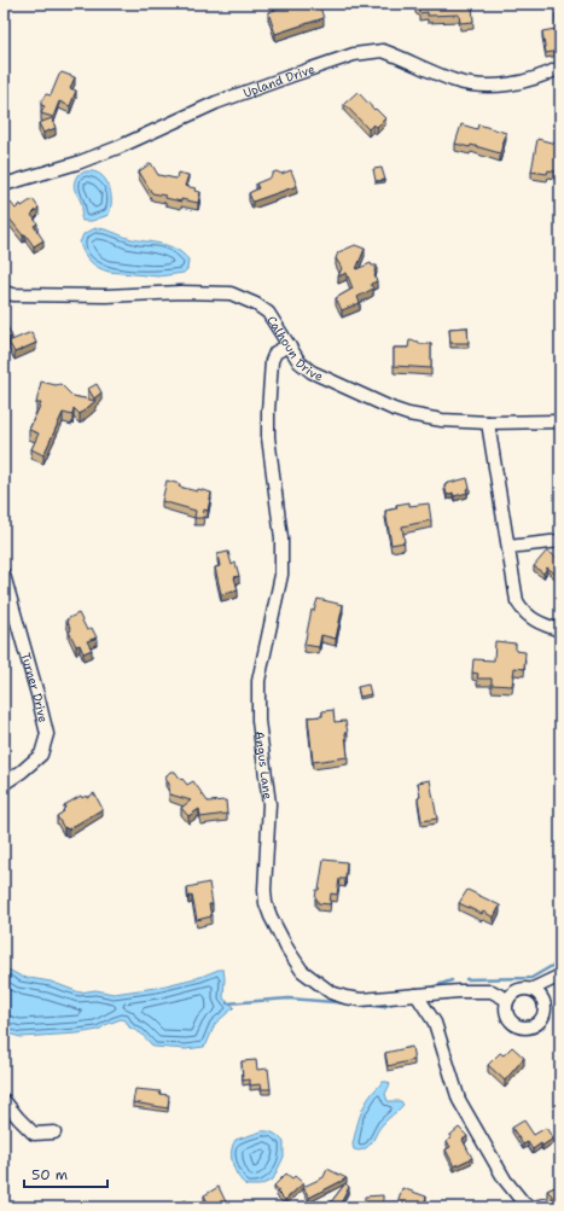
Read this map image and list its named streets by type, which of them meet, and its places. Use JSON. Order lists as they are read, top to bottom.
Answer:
{
  "streets": {
    "street": [
      "Upland Drive",
      "Calhoun Drive",
      "Turner Drive",
      "Angus Lane"
    ]
  },
  "crossings": [
    ["Calhoun Drive", "Angus Lane"]
  ],
  "scale_bar": "50 m"
}
